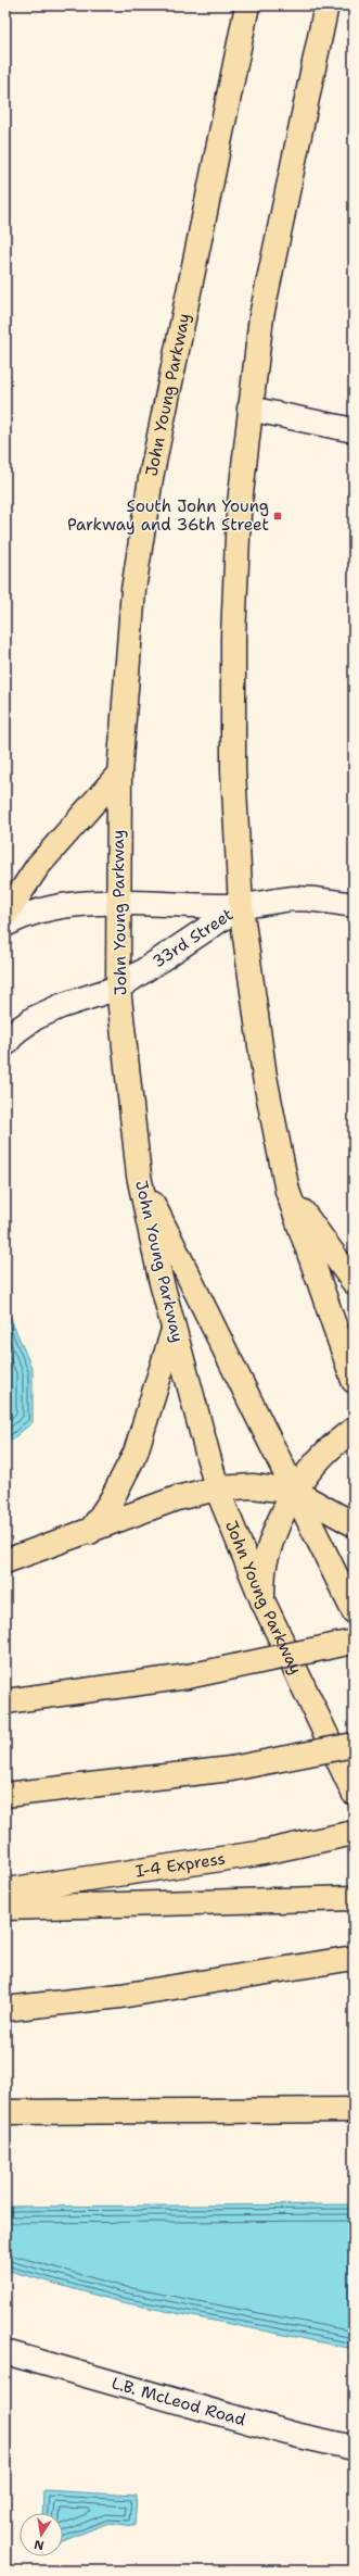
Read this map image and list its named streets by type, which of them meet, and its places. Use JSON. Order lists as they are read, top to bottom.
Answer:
{
  "streets": {
    "main road": ["John Young Parkway", "I-4 Express"],
    "street": ["33rd Street", "L.B. McLeod Road"]
  },
  "crossings": [
    ["John Young Parkway", "33rd Street"]
  ],
  "places": {
    "transit": ["South John Young Parkway and 36th Street"]
  },
  "north": "bottom"
}
